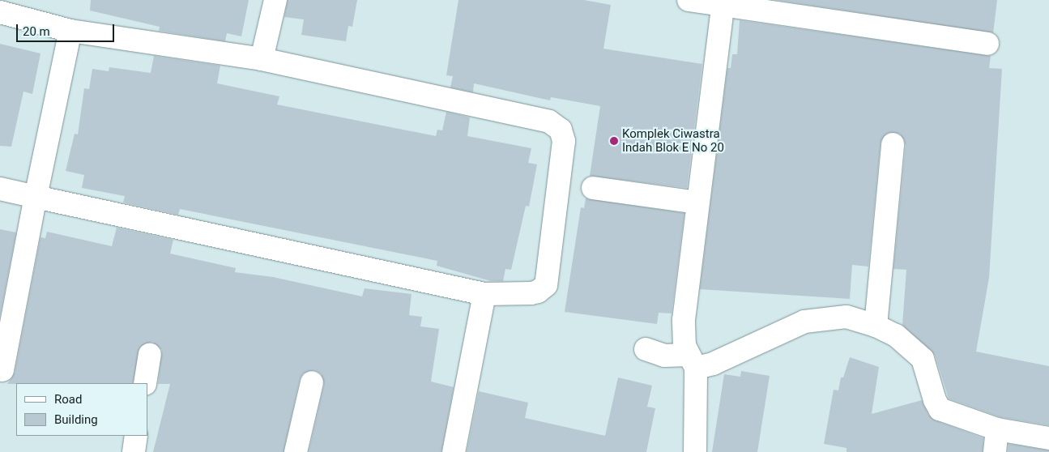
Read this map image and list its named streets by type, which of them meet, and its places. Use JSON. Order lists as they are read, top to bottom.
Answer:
{
  "places": ["Komplek Ciwastra Indah Blok E No 20"],
  "legend": ["Road", "Building"],
  "scale_bar": "20 m"
}
